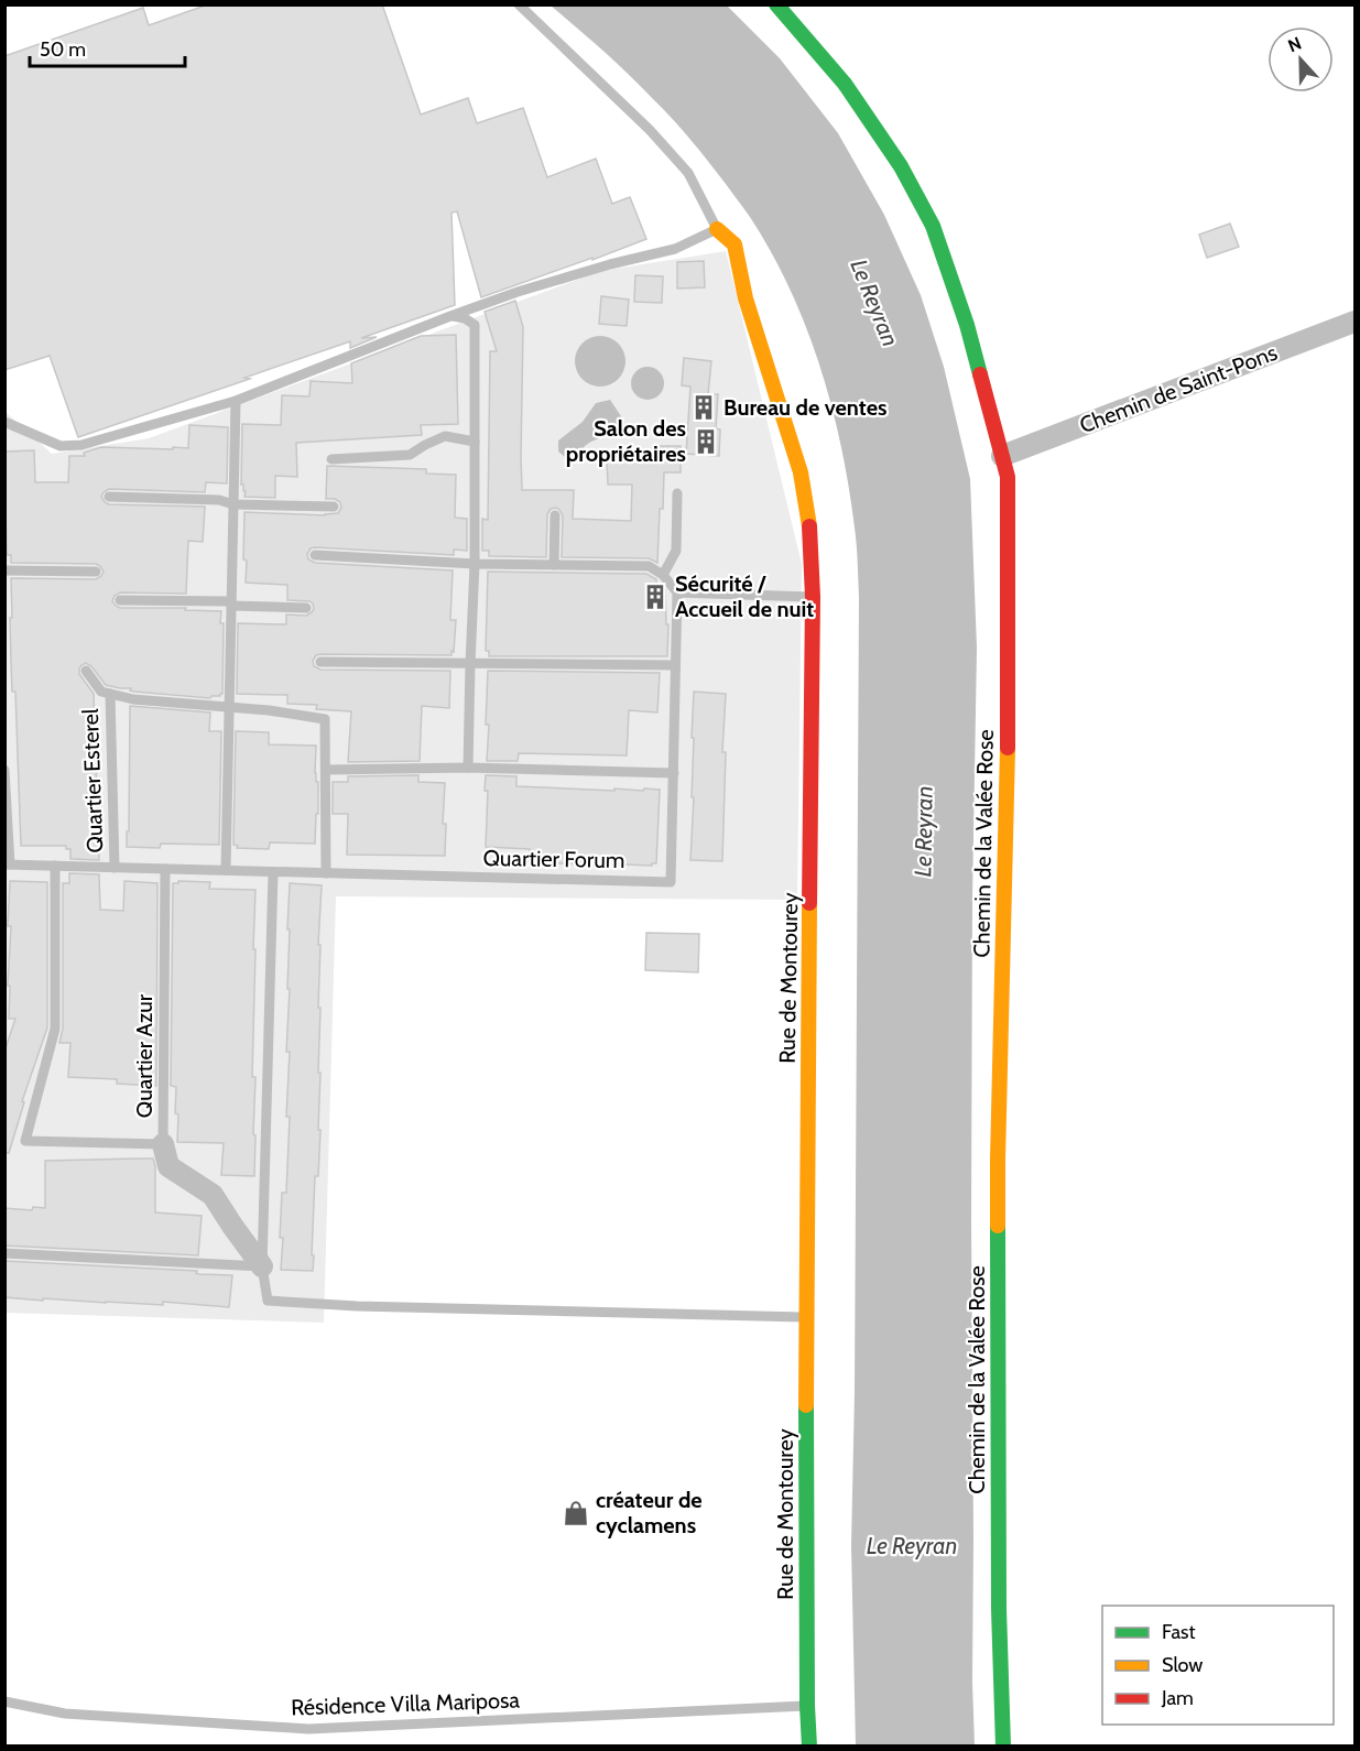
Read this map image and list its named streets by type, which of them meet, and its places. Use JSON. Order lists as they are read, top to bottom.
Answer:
{
  "streets": {
    "street": ["Chemin de Saint-Pons", "Chemin de la Valée Rose", "Rue de Montourey"],
    "lane": [
      "Quartier Esterel",
      "Quartier Forum",
      "Quartier Azur",
      "Résidence Villa Mariposa"
    ]
  },
  "crossings": [
    ["Chemin de Saint-Pons", "Chemin de la Valée Rose"],
    ["Quartier Esterel", "Quartier Forum"],
    ["Quartier Esterel", "Quartier Azur"],
    ["Rue de Montourey", "Résidence Villa Mariposa"]
  ],
  "water": ["Le Reyran"],
  "places": {
    "building": ["Bureau de ventes", "Salon des propriétaires", "Sécurité / Accueil de nuit"],
    "shop": ["créateur de cyclamens"]
  },
  "legend": ["Fast", "Slow", "Jam"],
  "scale_bar": "50 m",
  "north": "top"
}
